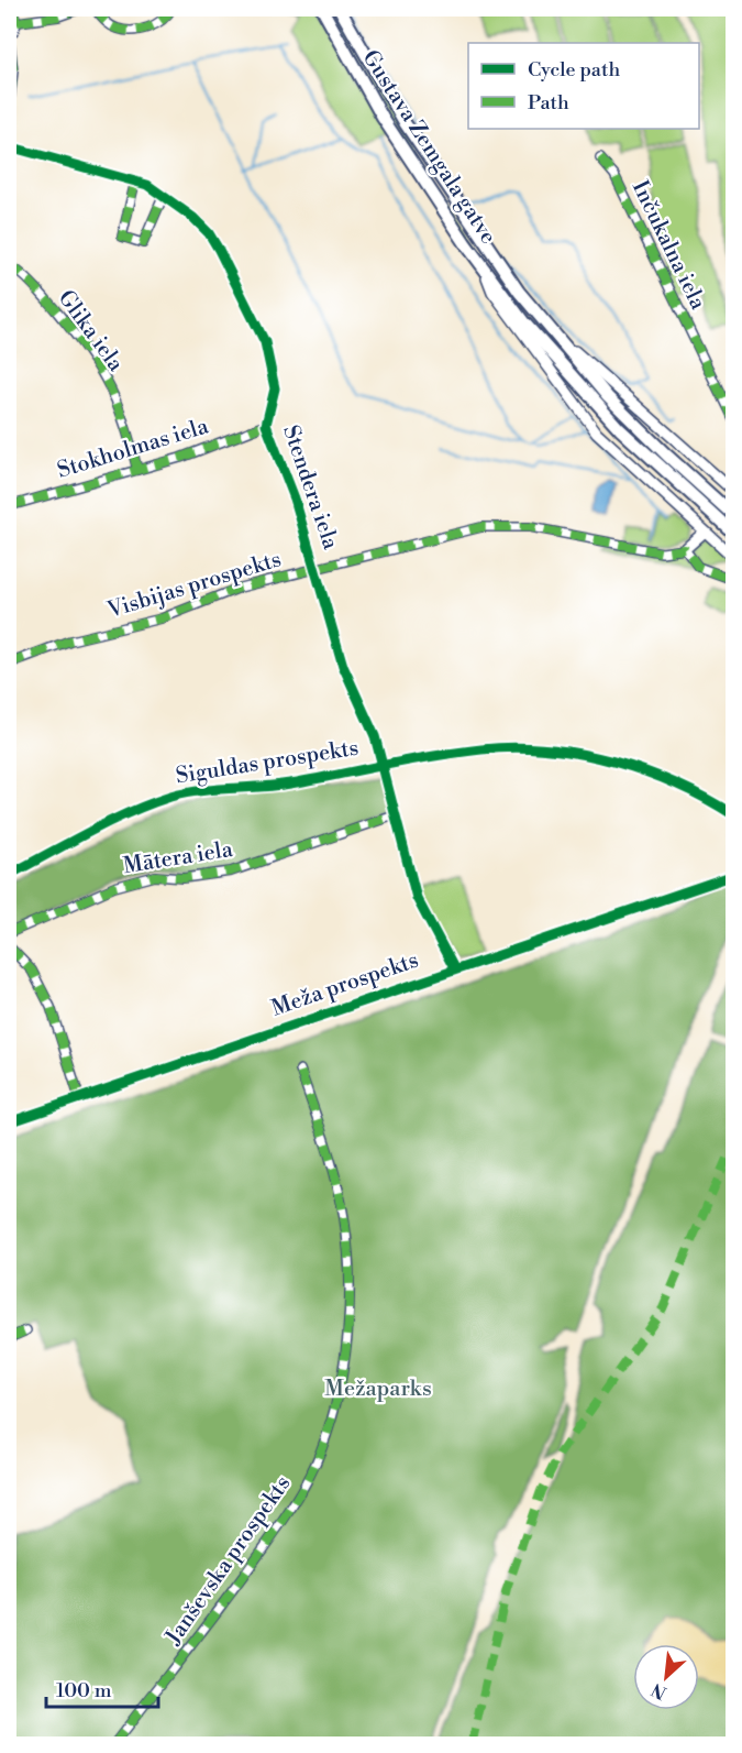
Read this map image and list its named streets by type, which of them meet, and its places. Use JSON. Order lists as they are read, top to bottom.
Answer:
{
  "streets": {
    "main road": ["Gustava Zemgala gatve"],
    "street": [
      "Inčukalna iela",
      "Glika iela",
      "Stokholmas iela",
      "Stendera iela",
      "Visbijas prospekts",
      "Siguldas prospekts",
      "Mātera iela",
      "Meža prospekts",
      "Janševska prospekts"
    ]
  },
  "crossings": [
    ["Glika iela", "Stokholmas iela"],
    ["Stokholmas iela", "Stendera iela"],
    ["Stendera iela", "Visbijas prospekts"],
    ["Stendera iela", "Siguldas prospekts"],
    ["Stendera iela", "Mātera iela"],
    ["Stendera iela", "Meža prospekts"]
  ],
  "parks": ["Mežaparks"],
  "legend": ["Cycle path", "Path"],
  "scale_bar": "100 m",
  "north": "bottom left"
}
